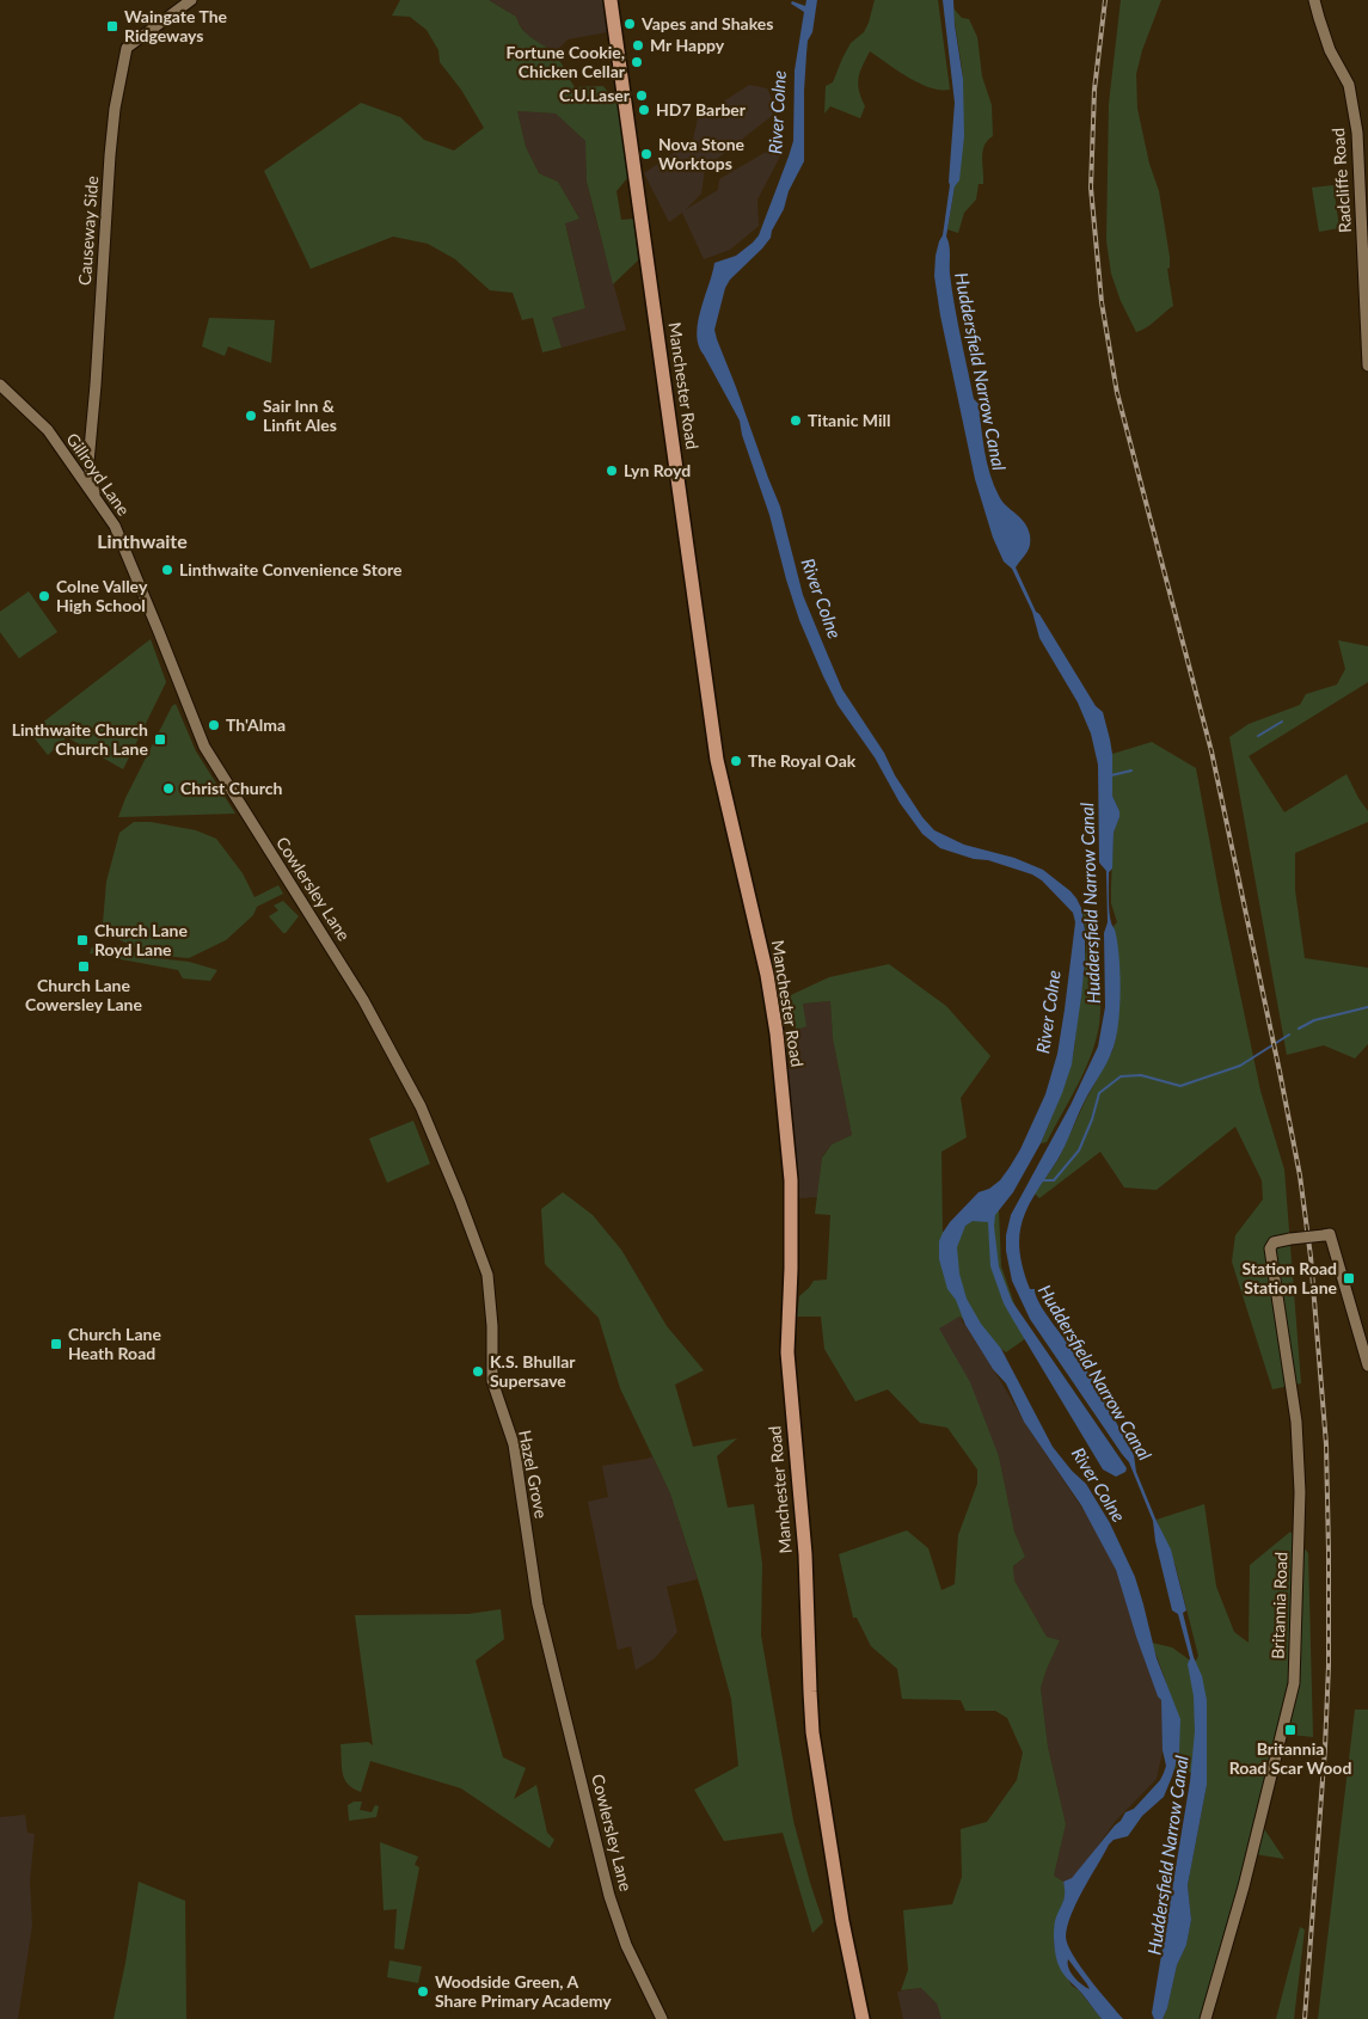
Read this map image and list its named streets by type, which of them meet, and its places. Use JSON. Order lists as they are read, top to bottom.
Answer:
{
  "streets": {
    "main road": ["Manchester Road"],
    "street": [
      "Radcliffe Road",
      "Causeway Side",
      "Gillroyd Lane",
      "Cowlersley Lane",
      "Hazel Grove",
      "Britannia Road"
    ]
  },
  "crossings": [
    ["Causeway Side", "Gillroyd Lane"],
    ["Gillroyd Lane", "Cowlersley Lane"],
    ["Cowlersley Lane", "Hazel Grove"]
  ],
  "districts": ["Linthwaite"],
  "water": ["River Colne", "Huddersfield Narrow Canal"],
  "places": {
    "other": [
      "Vapes and Shakes",
      "Mr Happy",
      "Fortune Cookie, Chicken Cellar",
      "C.U.Laser",
      "HD7 Barber",
      "Nova Stone Worktops",
      "Sair Inn & Linfit Ales",
      "Titanic Mill",
      "Lyn Royd",
      "Linthwaite Convenience Store",
      "Colne Valley High School",
      "Th'Alma",
      "The Royal Oak",
      "Christ Church",
      "K.S. Bhullar Supersave",
      "Woodside Green, A Share Primary Academy"
    ],
    "transit": [
      "Waingate The Ridgeways",
      "Linthwaite Church Church Lane",
      "Church Lane Royd Lane",
      "Church Lane Cowersley Lane",
      "Station Road Station Lane",
      "Church Lane Heath Road",
      "Britannia Road Scar Wood"
    ]
  }
}
